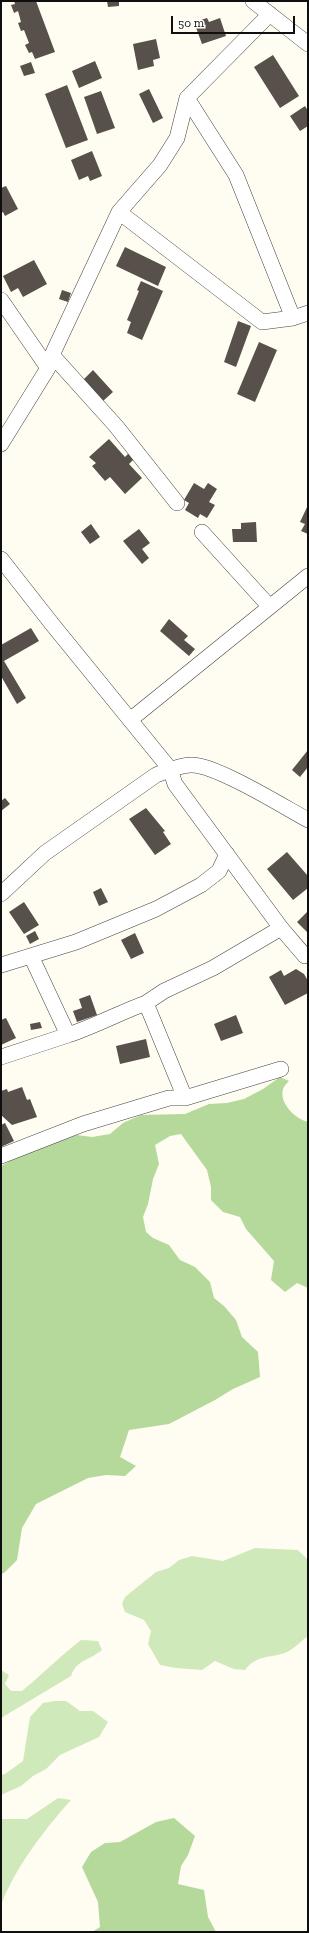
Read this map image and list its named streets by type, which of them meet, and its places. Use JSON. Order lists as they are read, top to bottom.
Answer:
{
  "scale_bar": "50 m"
}
